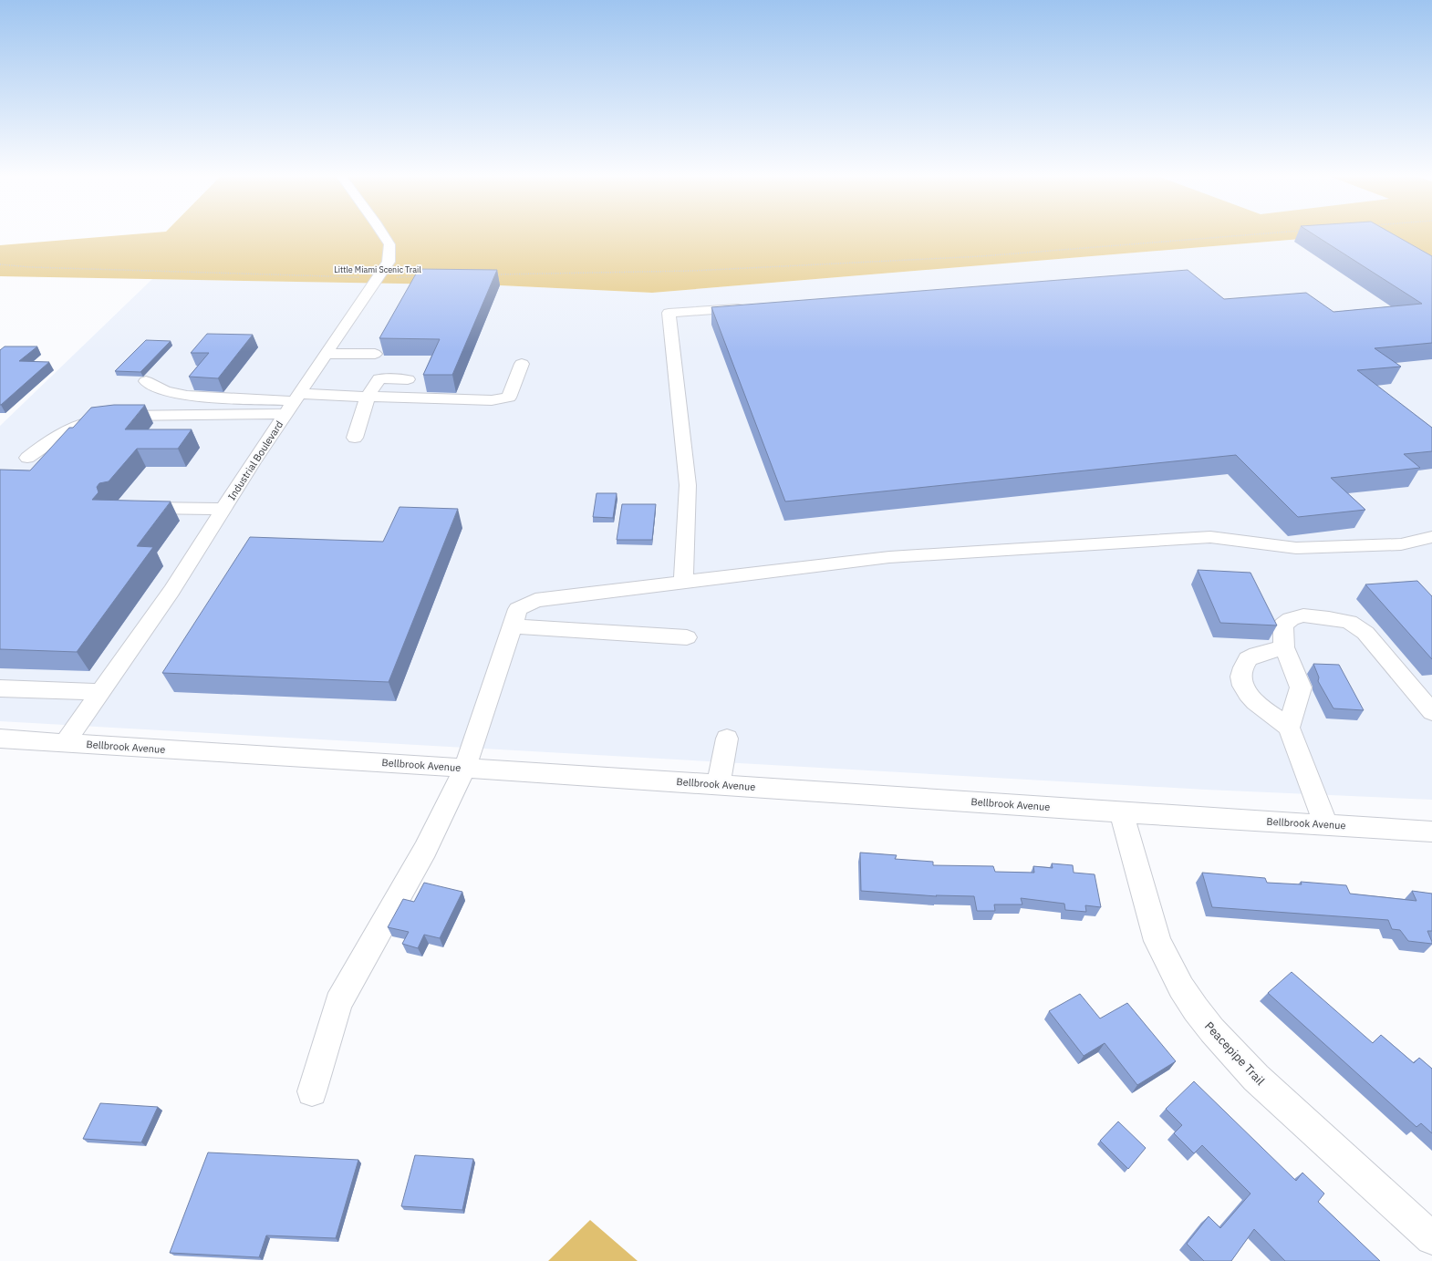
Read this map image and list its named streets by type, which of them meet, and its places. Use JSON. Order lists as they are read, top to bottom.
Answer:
{
  "streets": {
    "street": ["Industrial Boulevard", "Bellbrook Avenue", "Peacepipe Trail"],
    "path": ["Little Miami Scenic Trail"]
  },
  "crossings": [
    ["Little Miami Scenic Trail", "Industrial Boulevard"],
    ["Industrial Boulevard", "Bellbrook Avenue"],
    ["Bellbrook Avenue", "Peacepipe Trail"]
  ]
}
